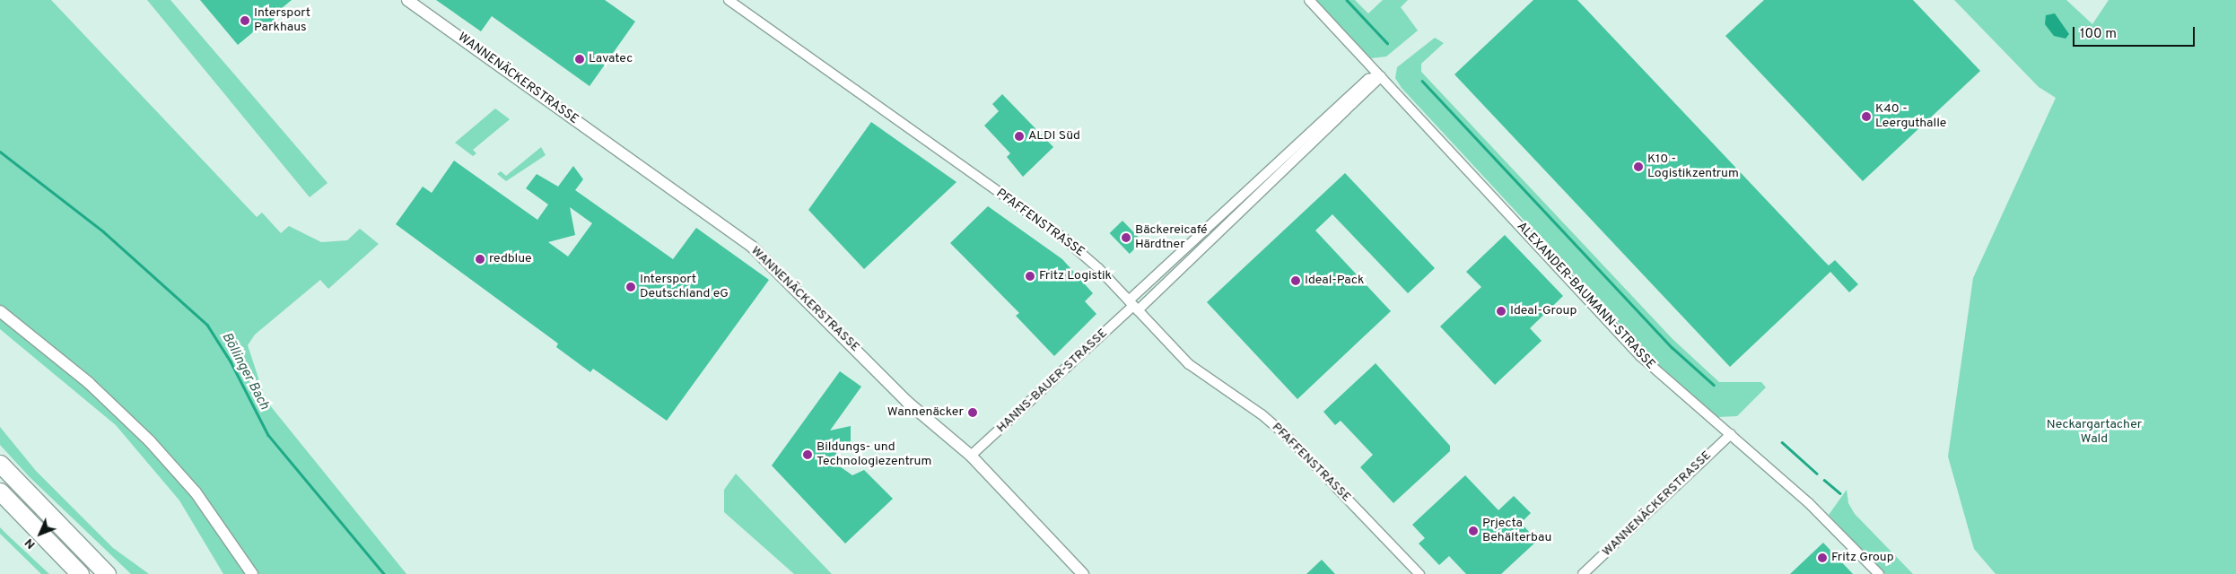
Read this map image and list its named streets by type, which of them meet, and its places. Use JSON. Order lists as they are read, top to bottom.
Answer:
{
  "streets": {
    "street": [
      "WANNENÄCKERSTRASSE",
      "PFAFFENSTRASSE",
      "ALEXANDER-BAUMANN-STRASSE",
      "HANNS-BAUER-STRASSE"
    ]
  },
  "crossings": [
    ["WANNENÄCKERSTRASSE", "ALEXANDER-BAUMANN-STRASSE"],
    ["WANNENÄCKERSTRASSE", "HANNS-BAUER-STRASSE"],
    ["PFAFFENSTRASSE", "HANNS-BAUER-STRASSE"],
    ["ALEXANDER-BAUMANN-STRASSE", "HANNS-BAUER-STRASSE"]
  ],
  "water": ["Böllinger Bach"],
  "parks": ["Neckargartacher Wald"],
  "places": [
    "Intersport Parkhaus",
    "Lavatec",
    "K40 - Leerguthalle",
    "ALDI Süd",
    "K10 - Logistikzentrum",
    "Bäckereicafé Härdtner",
    "redblue",
    "Fritz Logistik",
    "Ideal-Pack",
    "Intersport Deutschland eG",
    "Ideal-Group",
    "Wannenäcker",
    "Bildungs- und Technologiezentrum",
    "Prjecta Behälterbau",
    "Fritz Group"
  ],
  "scale_bar": "100 m",
  "north": "bottom left"
}
